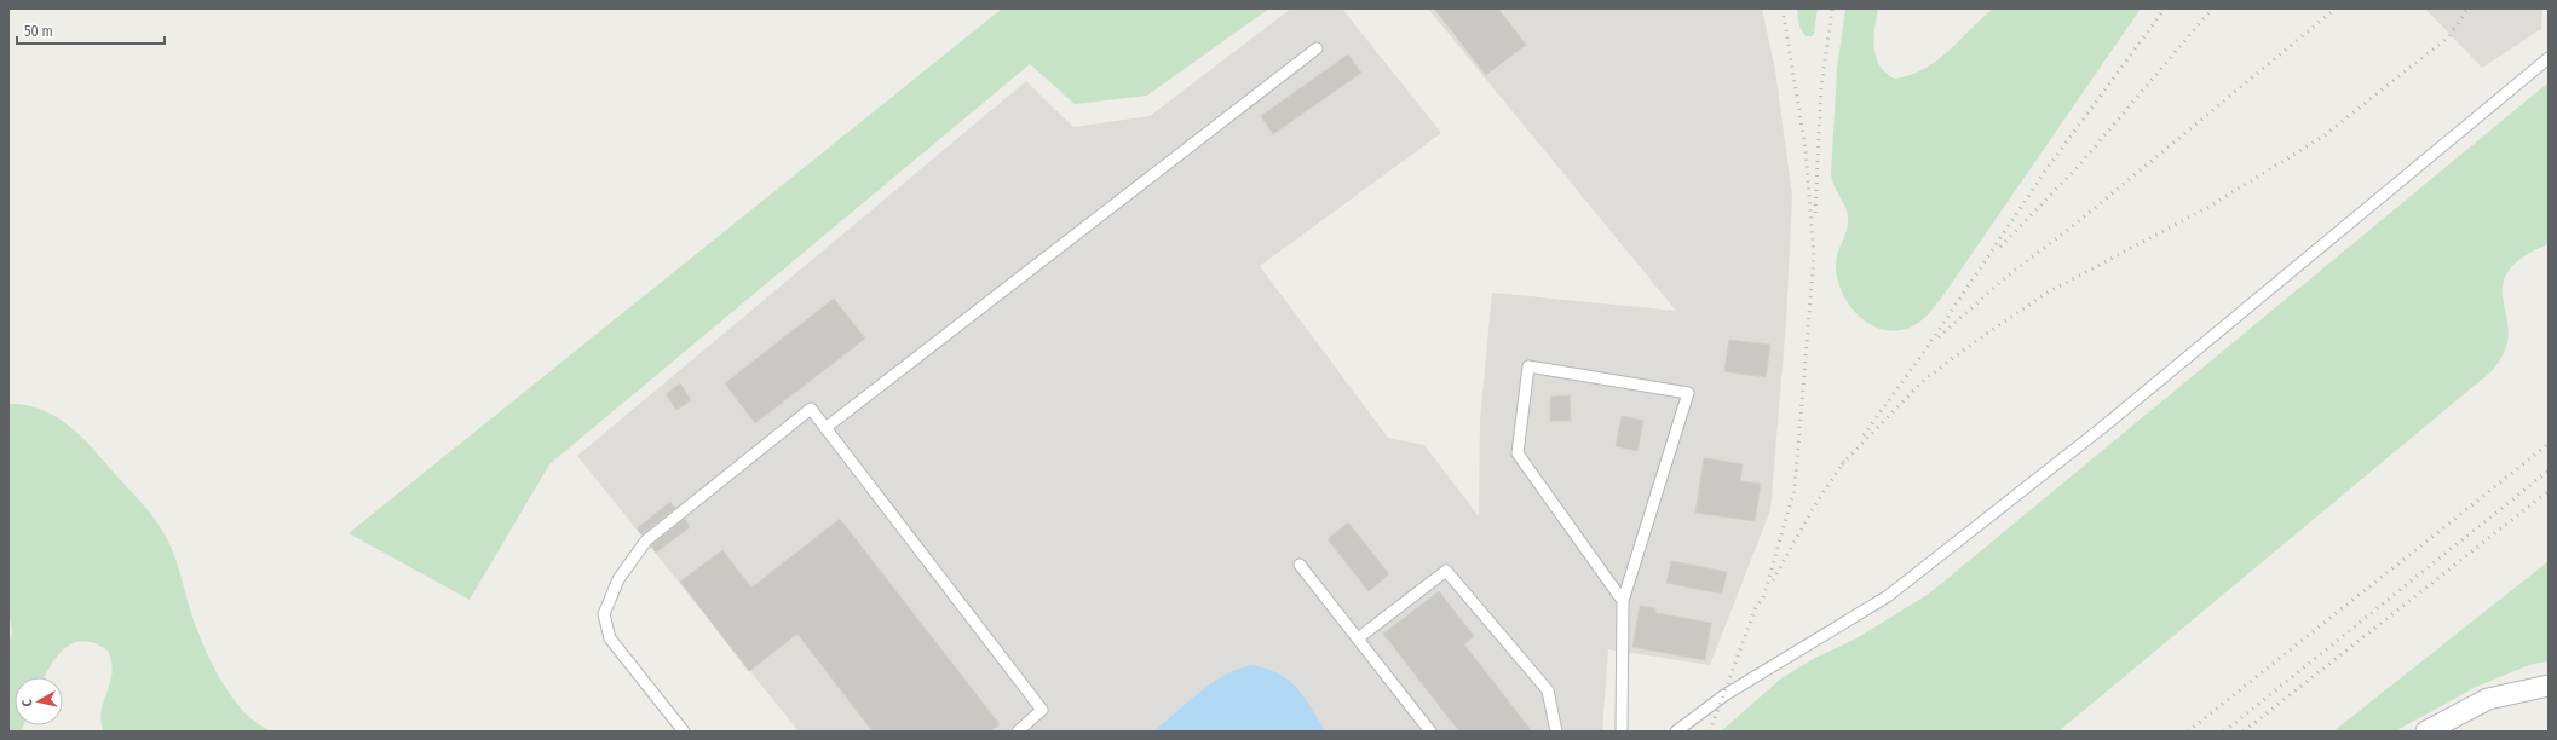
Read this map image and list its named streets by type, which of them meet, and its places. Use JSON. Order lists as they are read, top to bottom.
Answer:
{
  "scale_bar": "50 m",
  "north": "left"
}
